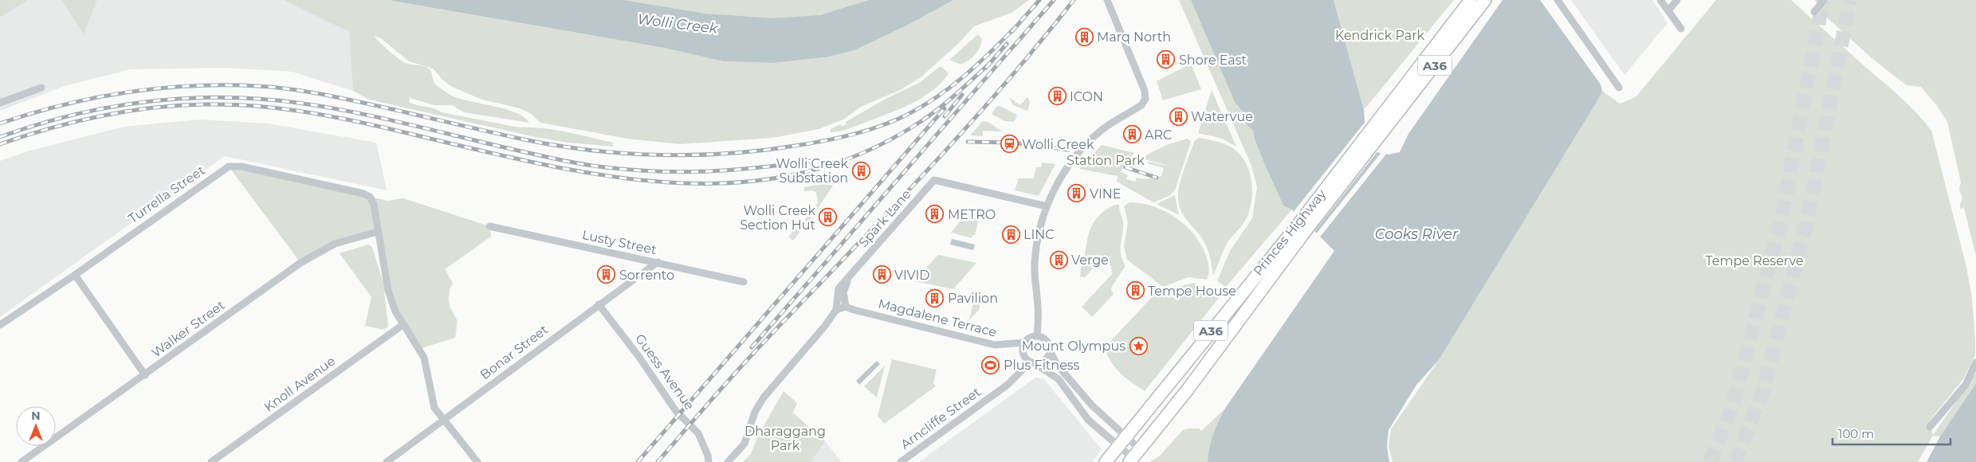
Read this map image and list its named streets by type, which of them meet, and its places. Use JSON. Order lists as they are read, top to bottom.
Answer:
{
  "streets": {
    "highway": ["A36", "Princes Highway"],
    "street": [
      "Turrella Street",
      "Spark Lane",
      "Lusty Street",
      "Magdalene Terrace",
      "Walker Street",
      "Bonar Street",
      "Guess Avenue",
      "Knoll Avenue",
      "Arncliffe Street"
    ]
  },
  "crossings": [
    ["Turrella Street", "Walker Street"],
    ["Spark Lane", "Magdalene Terrace"],
    ["Lusty Street", "Bonar Street"],
    ["Magdalene Terrace", "Arncliffe Street"],
    ["Bonar Street", "Guess Avenue"]
  ],
  "water": ["Wolli Creek", "Cooks River"],
  "parks": [
    "Kendrick Park",
    "Station Park",
    "Tempe Reserve",
    "Dharaggang Park"
  ],
  "places": {
    "building": [
      "Marq North",
      "Shore East",
      "ICON",
      "Watervue",
      "ARC",
      "Wolli Creek Substation",
      "VINE",
      "METRO",
      "Wolli Creek Section Hut",
      "LINC",
      "Verge",
      "Sorrento",
      "VIVID",
      "Tempe House",
      "Pavilion"
    ],
    "station": ["Wolli Creek"],
    "place": ["Mount Olympus"],
    "sports": ["Plus Fitness"]
  },
  "scale_bar": "100 m",
  "north": "top"
}
